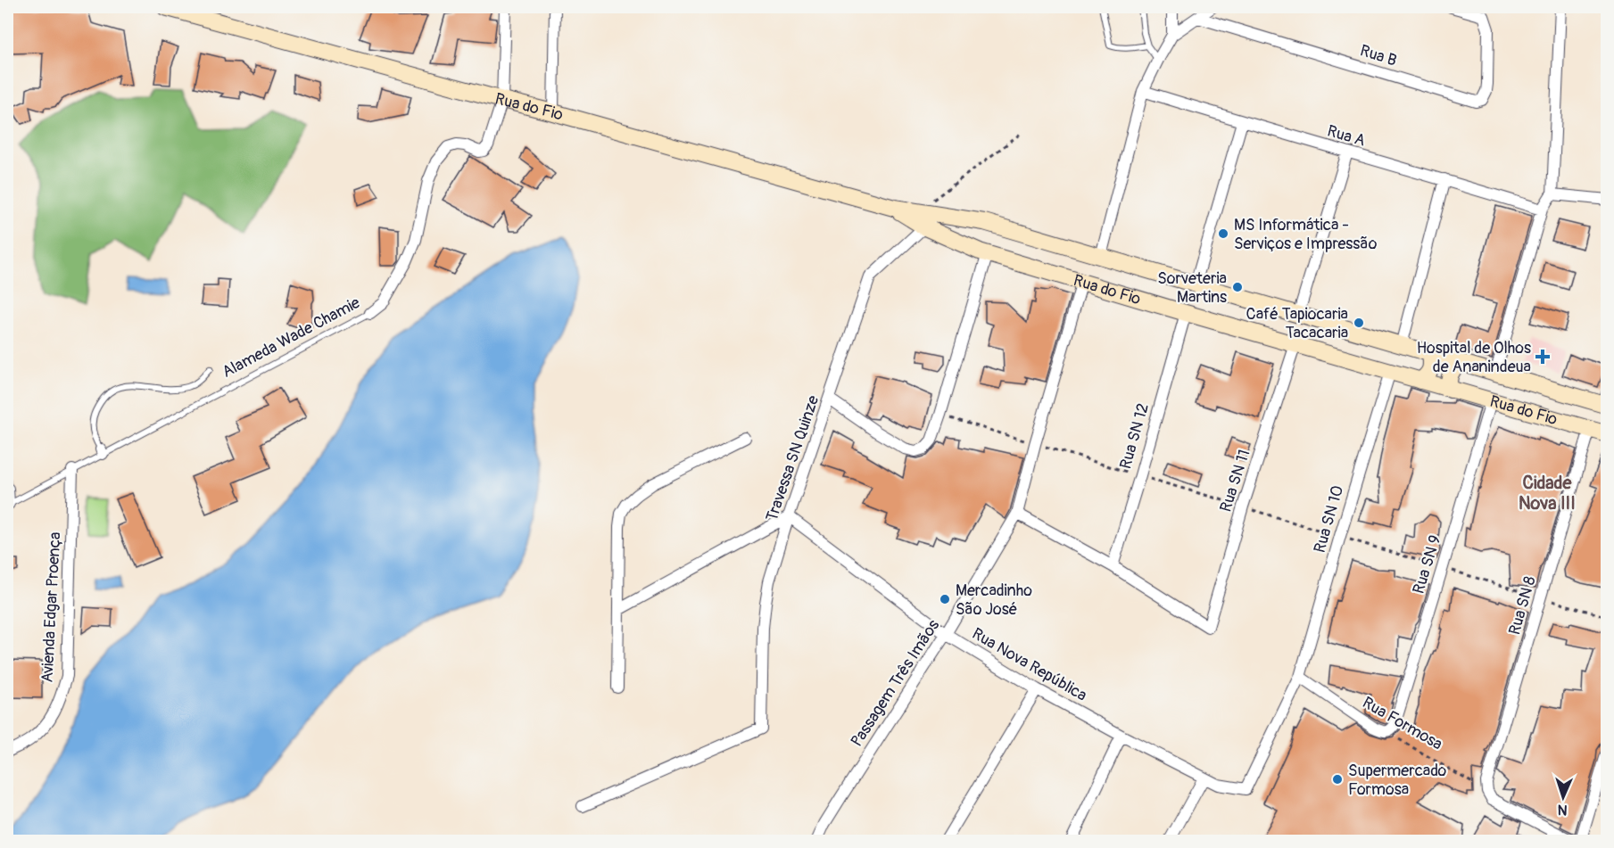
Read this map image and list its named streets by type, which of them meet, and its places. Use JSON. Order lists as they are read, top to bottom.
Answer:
{
  "streets": {
    "street": [
      "Rua B",
      "Rua do Fio",
      "Rua A",
      "Alameda Wade Chamie",
      "Rua SN 12",
      "Travessa SN Quinze",
      "Rua SN 11",
      "Rua SN 10",
      "Rua SN 9",
      "Rua SN 8",
      "Avienda Edgar Proença",
      "Rua Nova República",
      "Passagem Três Imãos",
      "Rua Formosa"
    ]
  },
  "crossings": [
    ["Rua do Fio", "Alameda Wade Chamie"],
    ["Rua do Fio", "Rua SN 12"],
    ["Rua do Fio", "Travessa SN Quinze"],
    ["Rua do Fio", "Rua SN 11"],
    ["Rua do Fio", "Rua SN 10"],
    ["Rua do Fio", "Rua SN 9"],
    ["Rua do Fio", "Rua SN 8"],
    ["Rua do Fio", "Passagem Três Imãos"],
    ["Alameda Wade Chamie", "Avienda Edgar Proença"],
    ["Rua SN 12", "Rua SN 11"],
    ["Travessa SN Quinze", "Rua Nova República"],
    ["Rua SN 10", "Rua Nova República"],
    ["Rua SN 10", "Rua Formosa"],
    ["Rua SN 9", "Rua Formosa"],
    ["Rua SN 8", "Rua Formosa"],
    ["Rua Nova República", "Passagem Três Imãos"]
  ],
  "districts": ["Cidade Nova III"],
  "places": {
    "other": [
      "MS Informática - Serviços e Impressão",
      "Sorveteria Martins",
      "Café Tapiocaria Tacacaria",
      "Mercadinho São José",
      "Supermercado Formosa"
    ],
    "health": ["Hospital de Olhos de Ananindeua"]
  },
  "north": "bottom"
}
